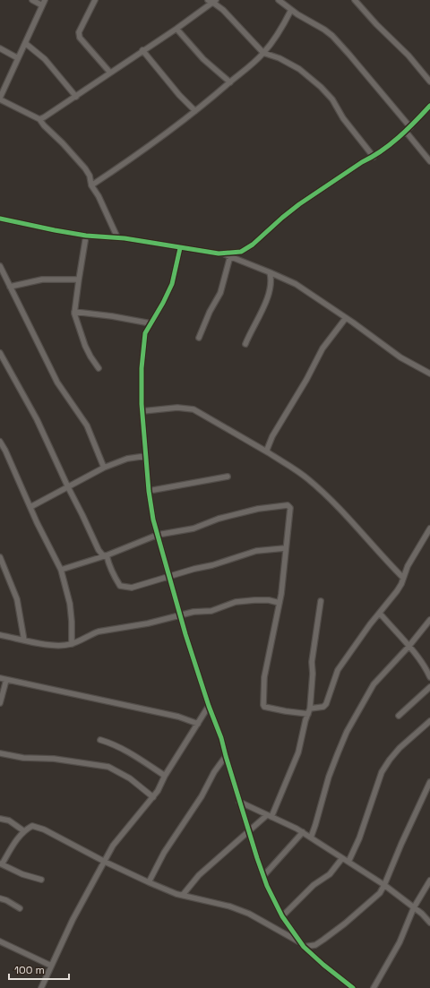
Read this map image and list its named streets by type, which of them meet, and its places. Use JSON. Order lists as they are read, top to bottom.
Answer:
{
  "scale_bar": "100 m"
}
